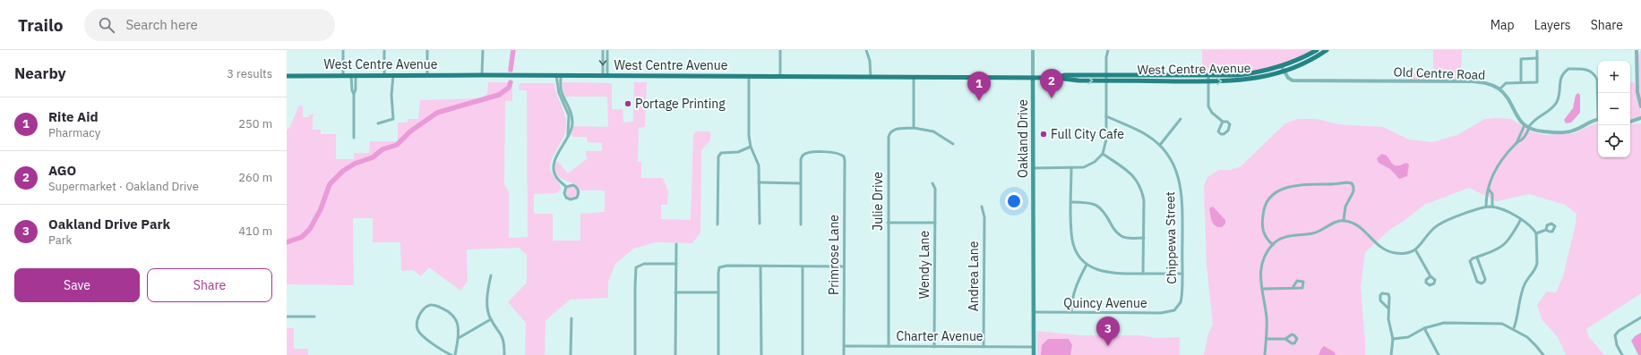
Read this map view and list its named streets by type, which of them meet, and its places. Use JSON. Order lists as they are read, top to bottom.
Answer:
{
  "streets": {
    "main road": ["West Centre Avenue", "Oakland Drive"],
    "street": [
      "Old Centre Road",
      "Julie Drive",
      "Chippewa Street",
      "Primrose Lane",
      "Wendy Lane",
      "Andrea Lane",
      "Quincy Avenue",
      "Charter Avenue"
    ]
  },
  "crossings": [
    ["West Centre Avenue", "Old Centre Road"],
    ["West Centre Avenue", "Oakland Drive"],
    ["Oakland Drive", "Quincy Avenue"],
    ["Oakland Drive", "Charter Avenue"],
    ["Julie Drive", "Charter Avenue"],
    ["Chippewa Street", "Quincy Avenue"],
    ["Primrose Lane", "Charter Avenue"],
    ["Wendy Lane", "Charter Avenue"],
    ["Andrea Lane", "Charter Avenue"]
  ],
  "places": ["Portage Printing", "Full City Cafe"],
  "page": {
    "header": "Trailo",
    "search": "Search here",
    "nav": ["Map", "Layers", "Share"],
    "heading": ["Nearby", "3 results"],
    "map_buttons": ["+", "−"],
    "pins": ["2", "1", "3"],
    "list": [
      {
        "mark": "1",
        "name": "Rite Aid",
        "note": "Pharmacy",
        "value": "250 m"
      },
      {
        "mark": "2",
        "name": "AGO",
        "note": "Supermarket · Oakland Drive",
        "value": "260 m"
      },
      {
        "mark": "3",
        "name": "Oakland Drive Park",
        "note": "Park",
        "value": "410 m"
      }
    ],
    "buttons": ["Save", "Share"]
  }
}
